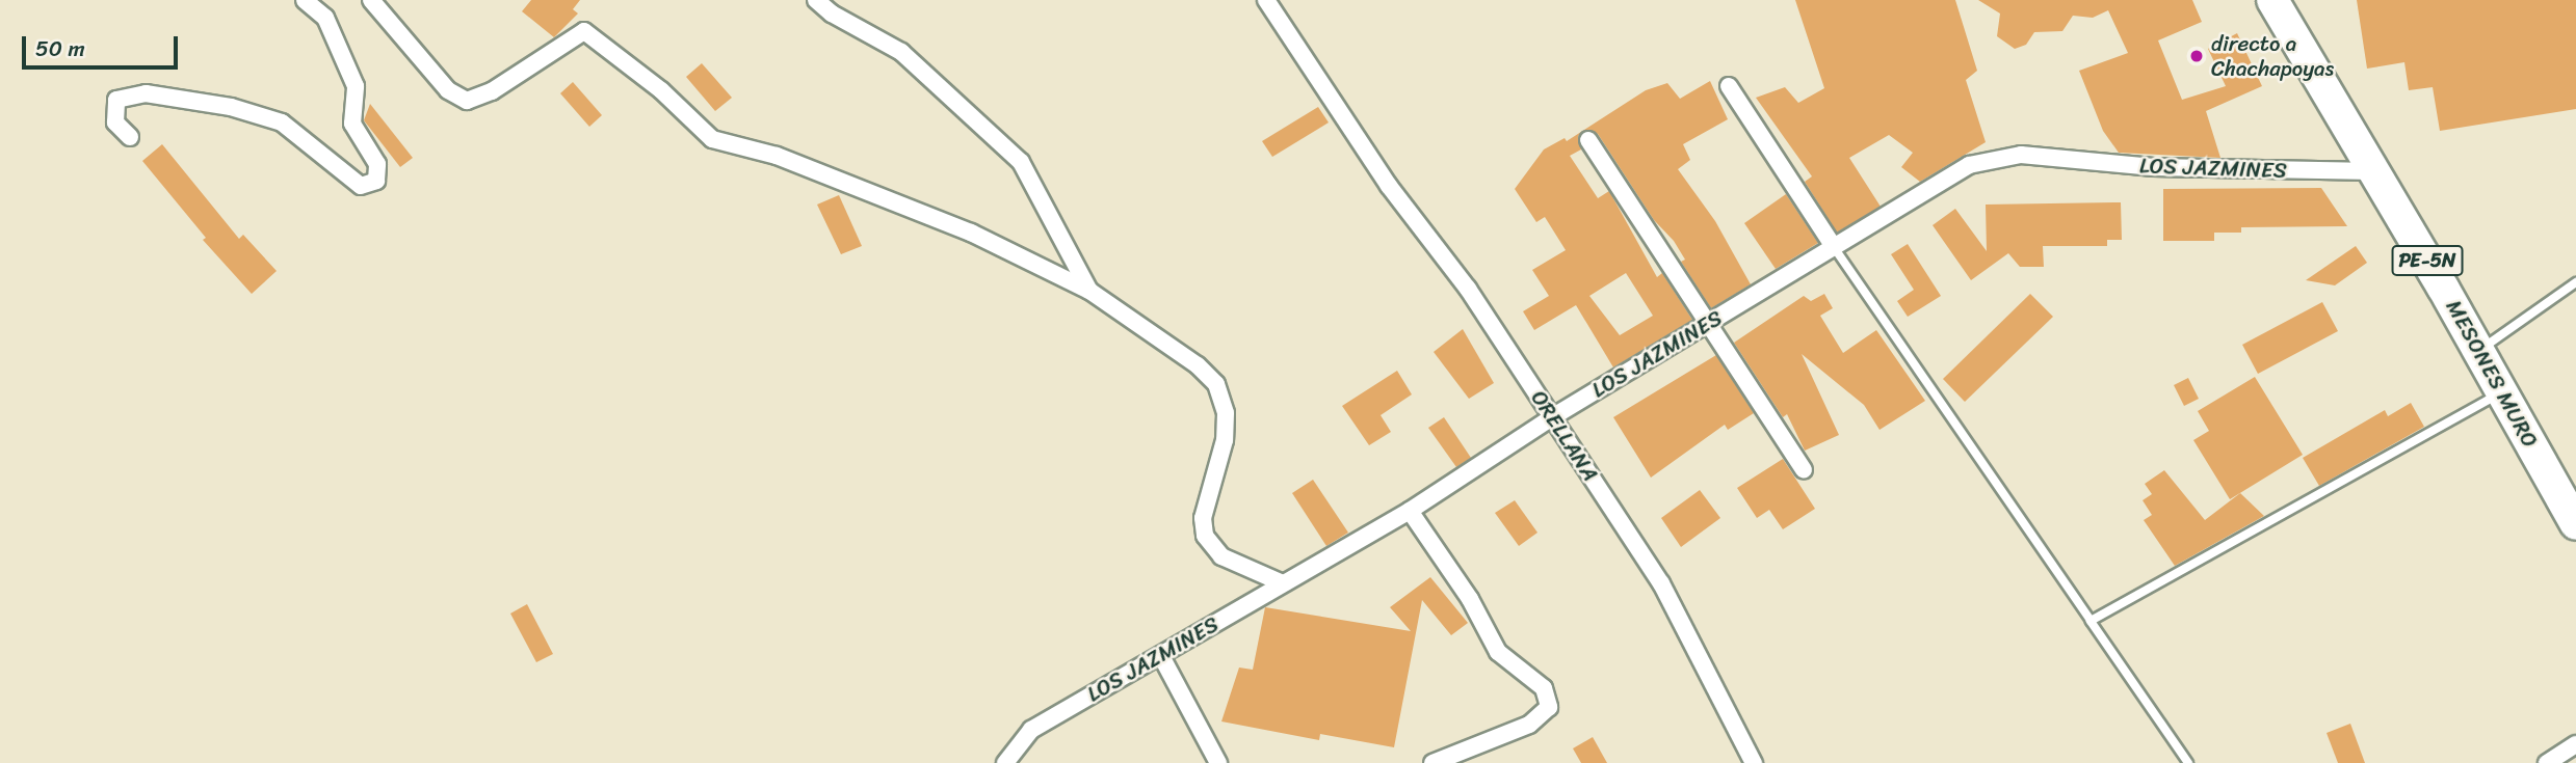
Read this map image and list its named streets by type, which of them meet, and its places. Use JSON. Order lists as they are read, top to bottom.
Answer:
{
  "streets": {
    "highway": ["PE-5N", "MESONES MURO"],
    "street": ["LOS JAZMINES", "ORELLANA"]
  },
  "crossings": [
    ["LOS JAZMINES", "MESONES MURO"],
    ["LOS JAZMINES", "ORELLANA"]
  ],
  "places": ["directo a Chachapoyas"],
  "scale_bar": "50 m"
}
